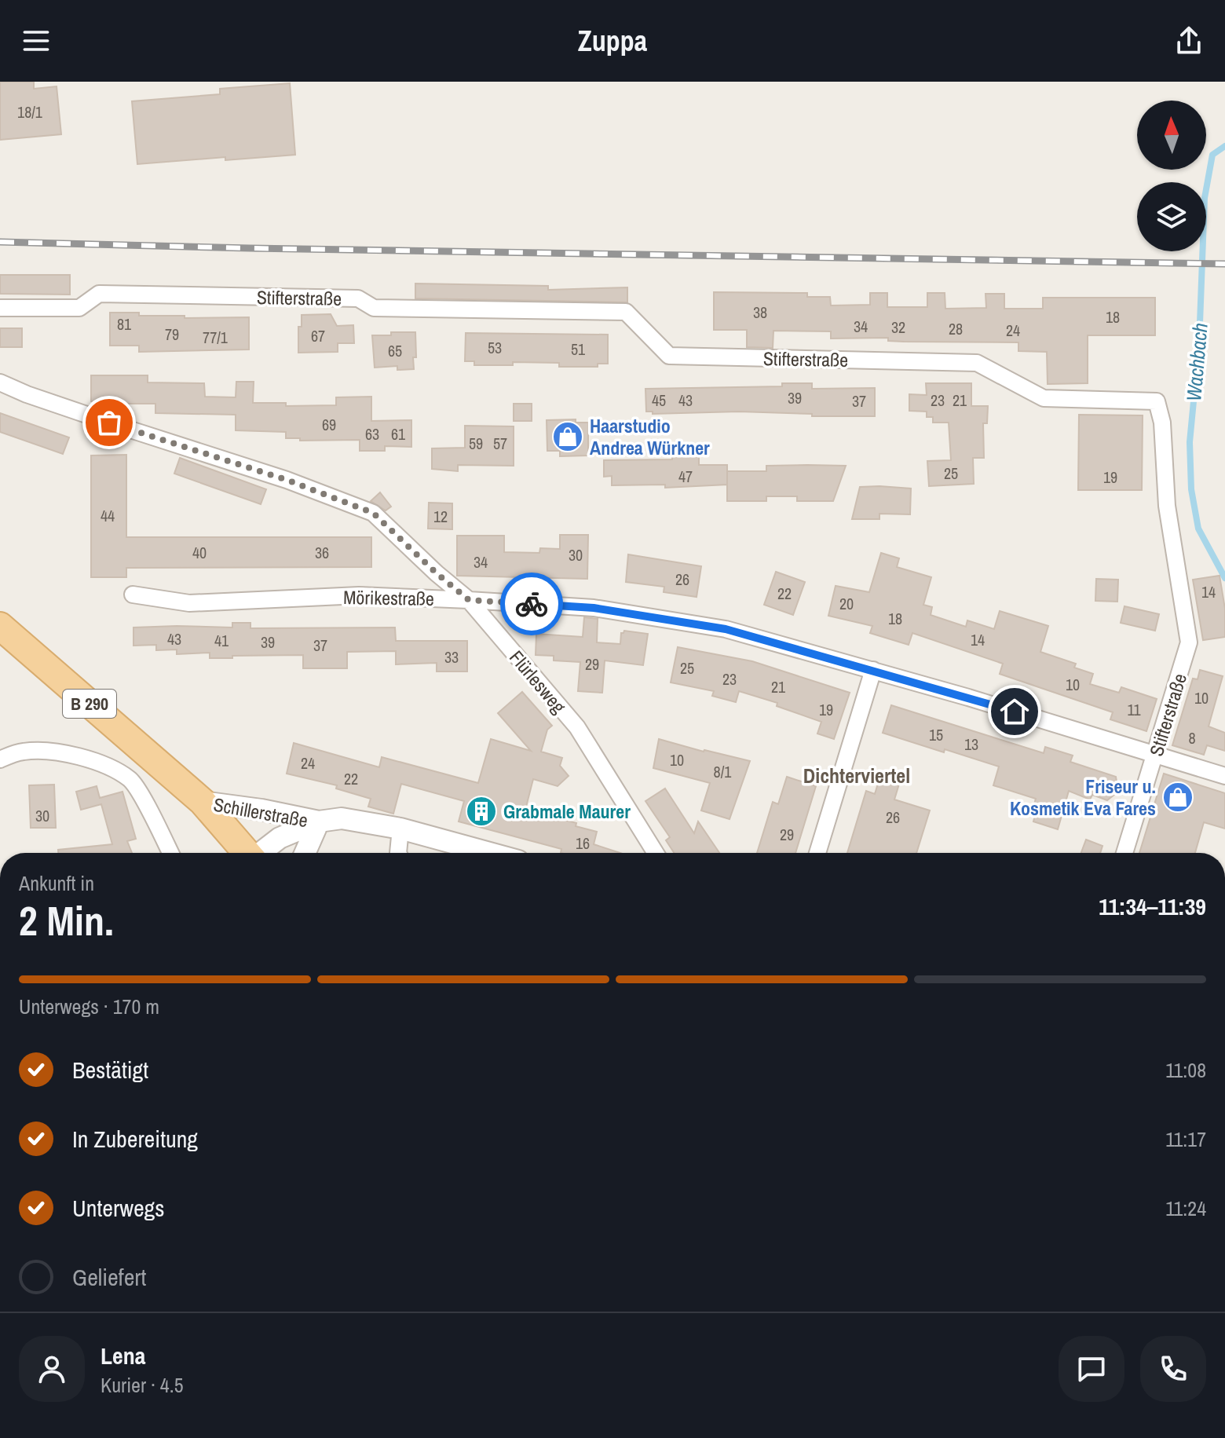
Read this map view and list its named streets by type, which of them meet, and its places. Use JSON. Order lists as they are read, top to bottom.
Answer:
{
  "streets": {
    "main road": ["B 290"],
    "street": [
      "Stifterstraße",
      "Mörikestraße",
      "Flürlesweg",
      "Schillerstraße"
    ]
  },
  "crossings": [
    ["Stifterstraße", "Mörikestraße"],
    ["Mörikestraße", "Flürlesweg"],
    ["B 290", "Schillerstraße"]
  ],
  "districts": ["Dichterviertel"],
  "water": ["Wachbach"],
  "places": {
    "shop": ["Haarstudio Andrea Würkner", "Friseur u. Kosmetik Eva Fares"],
    "building": ["Grabmale Maurer"]
  },
  "house_numbers": [
    "18/1",
    "38",
    "18",
    "81",
    "34",
    "32",
    "28",
    "24",
    "79",
    "67",
    "77/1",
    "53",
    "51",
    "65",
    "39",
    "45",
    "43",
    "23",
    "21",
    "37",
    "69",
    "63",
    "61",
    "59",
    "57",
    "25",
    "47",
    "19",
    "44",
    "12",
    "40",
    "36",
    "30",
    "34",
    "26",
    "14",
    "22",
    "20",
    "18",
    "43",
    "14",
    "41",
    "39",
    "37",
    "33",
    "29",
    "25",
    "23",
    "10",
    "21",
    "10",
    "19",
    "11",
    "15",
    "8",
    "13",
    "10",
    "24",
    "8/1",
    "22",
    "30",
    "26",
    "29",
    "16"
  ],
  "north": "top",
  "page": {
    "header": "Zuppa",
    "heading": ["2 Min.", "Ankunft in", "11:34–11:39"],
    "panel": ["Lena", "Kurier · 4.5"],
    "bar": "Unterwegs · 170 m",
    "list": [
      ["Bestätigt", "11:08"],
      ["In Zubereitung", "11:17"],
      ["Unterwegs", "11:24"],
      "Geliefert"
    ]
  }
}
